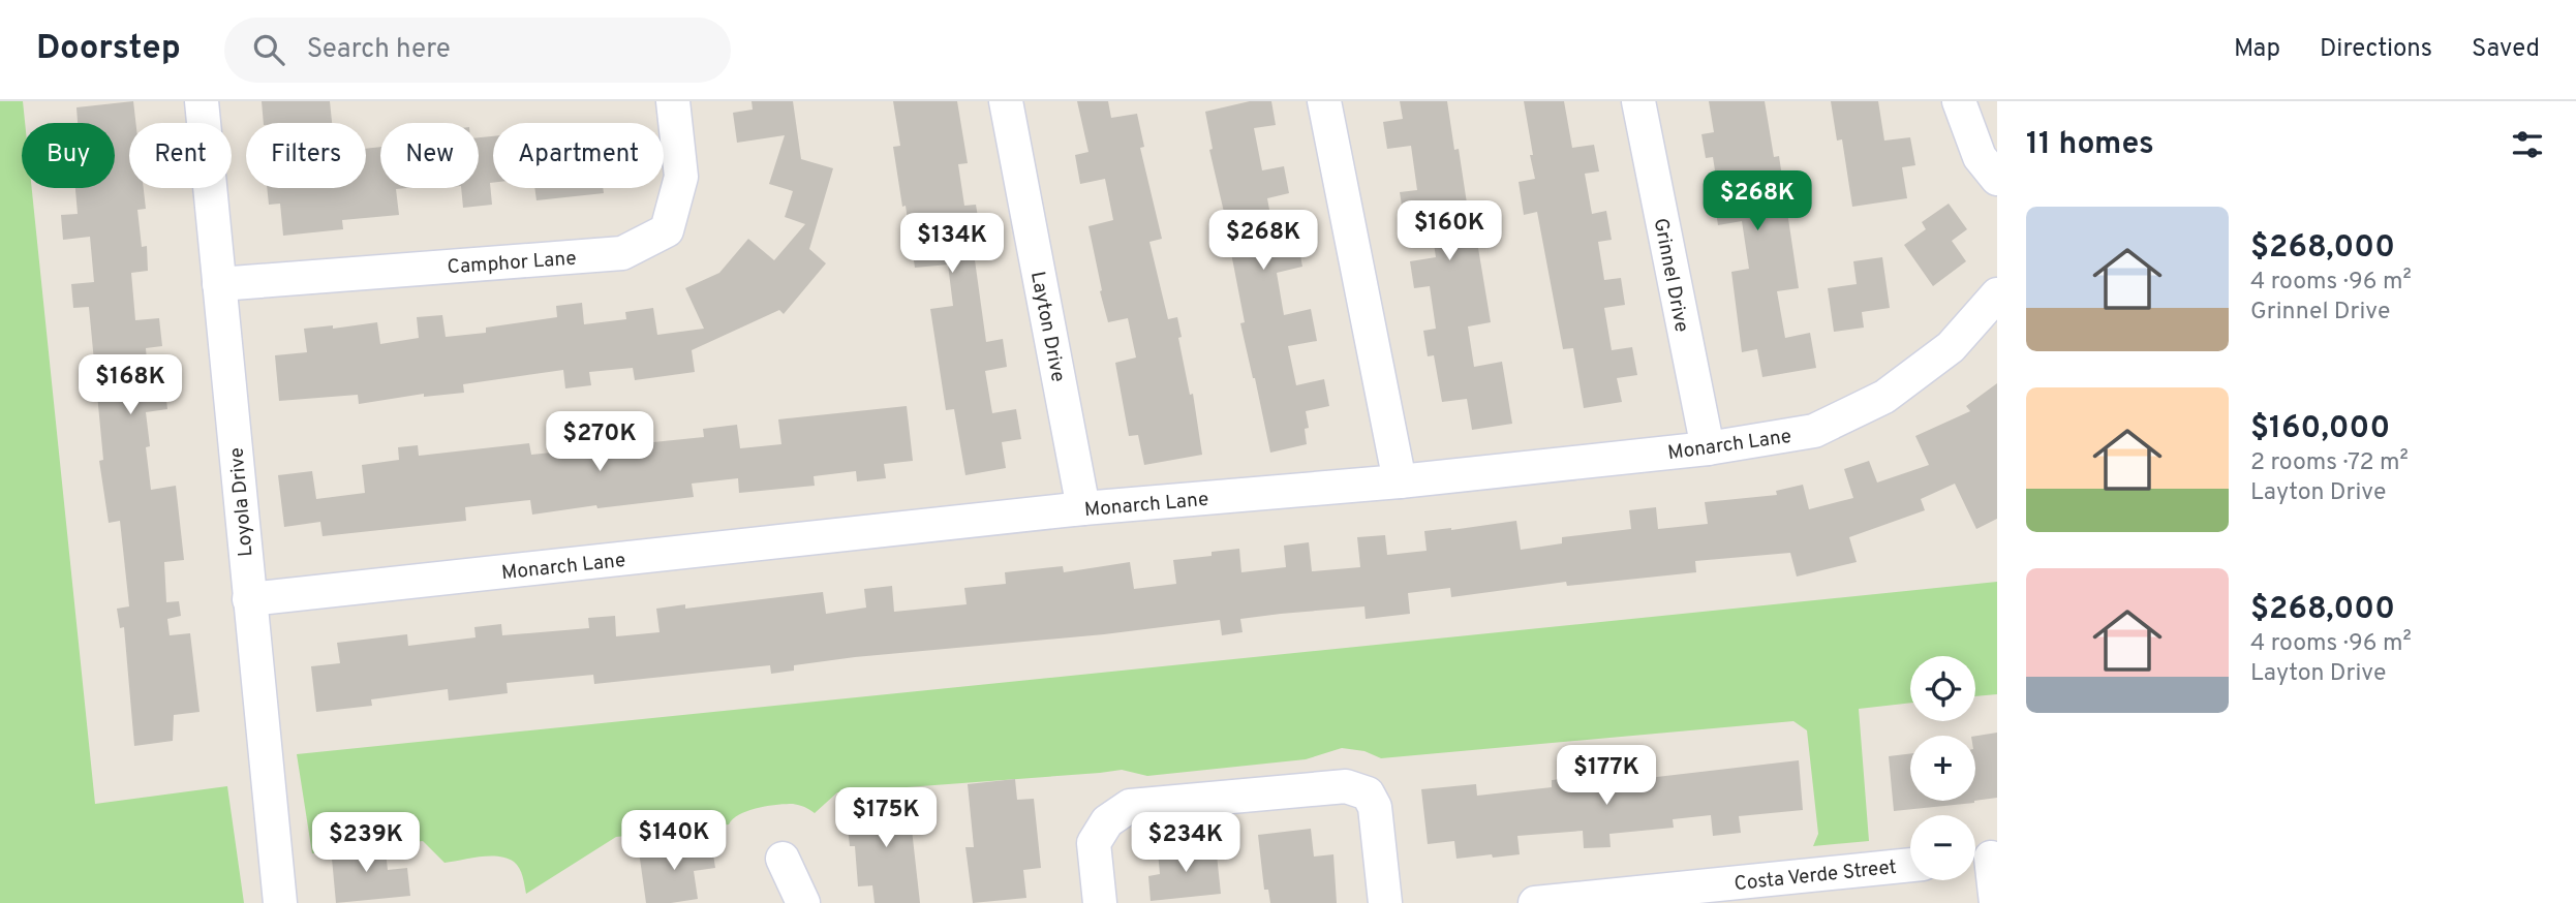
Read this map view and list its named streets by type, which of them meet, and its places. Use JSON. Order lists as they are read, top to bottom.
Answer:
{
  "streets": {
    "street": [
      "Camphor Lane",
      "Grinnel Drive",
      "Layton Drive",
      "Monarch Lane",
      "Loyola Drive",
      "Costa Verde Street"
    ]
  },
  "crossings": [
    ["Camphor Lane", "Loyola Drive"],
    ["Grinnel Drive", "Monarch Lane"],
    ["Layton Drive", "Monarch Lane"],
    ["Monarch Lane", "Loyola Drive"]
  ],
  "page": {
    "header": "Doorstep",
    "search": "Search here",
    "nav": ["Map", "Directions", "Saved"],
    "heading": "11 homes",
    "chip": [
      "Buy",
      "Rent",
      "Filters",
      "New",
      "Apartment"
    ],
    "price": [
      "$268K",
      "$160K",
      "$268K",
      "$134K",
      "$168K",
      "$270K",
      "$177K",
      "$175K",
      "$140K",
      "$239K",
      "$234K"
    ],
    "list": [
      {
        "name": "$268,000",
        "note": "4 rooms · 96 m² · Grinnel Drive"
      },
      {
        "name": "$160,000",
        "note": "2 rooms · 72 m² · Layton Drive"
      },
      {
        "name": "$268,000",
        "note": "4 rooms · 96 m² · Layton Drive"
      }
    ],
    "map_buttons": ["+", "−"]
  }
}
